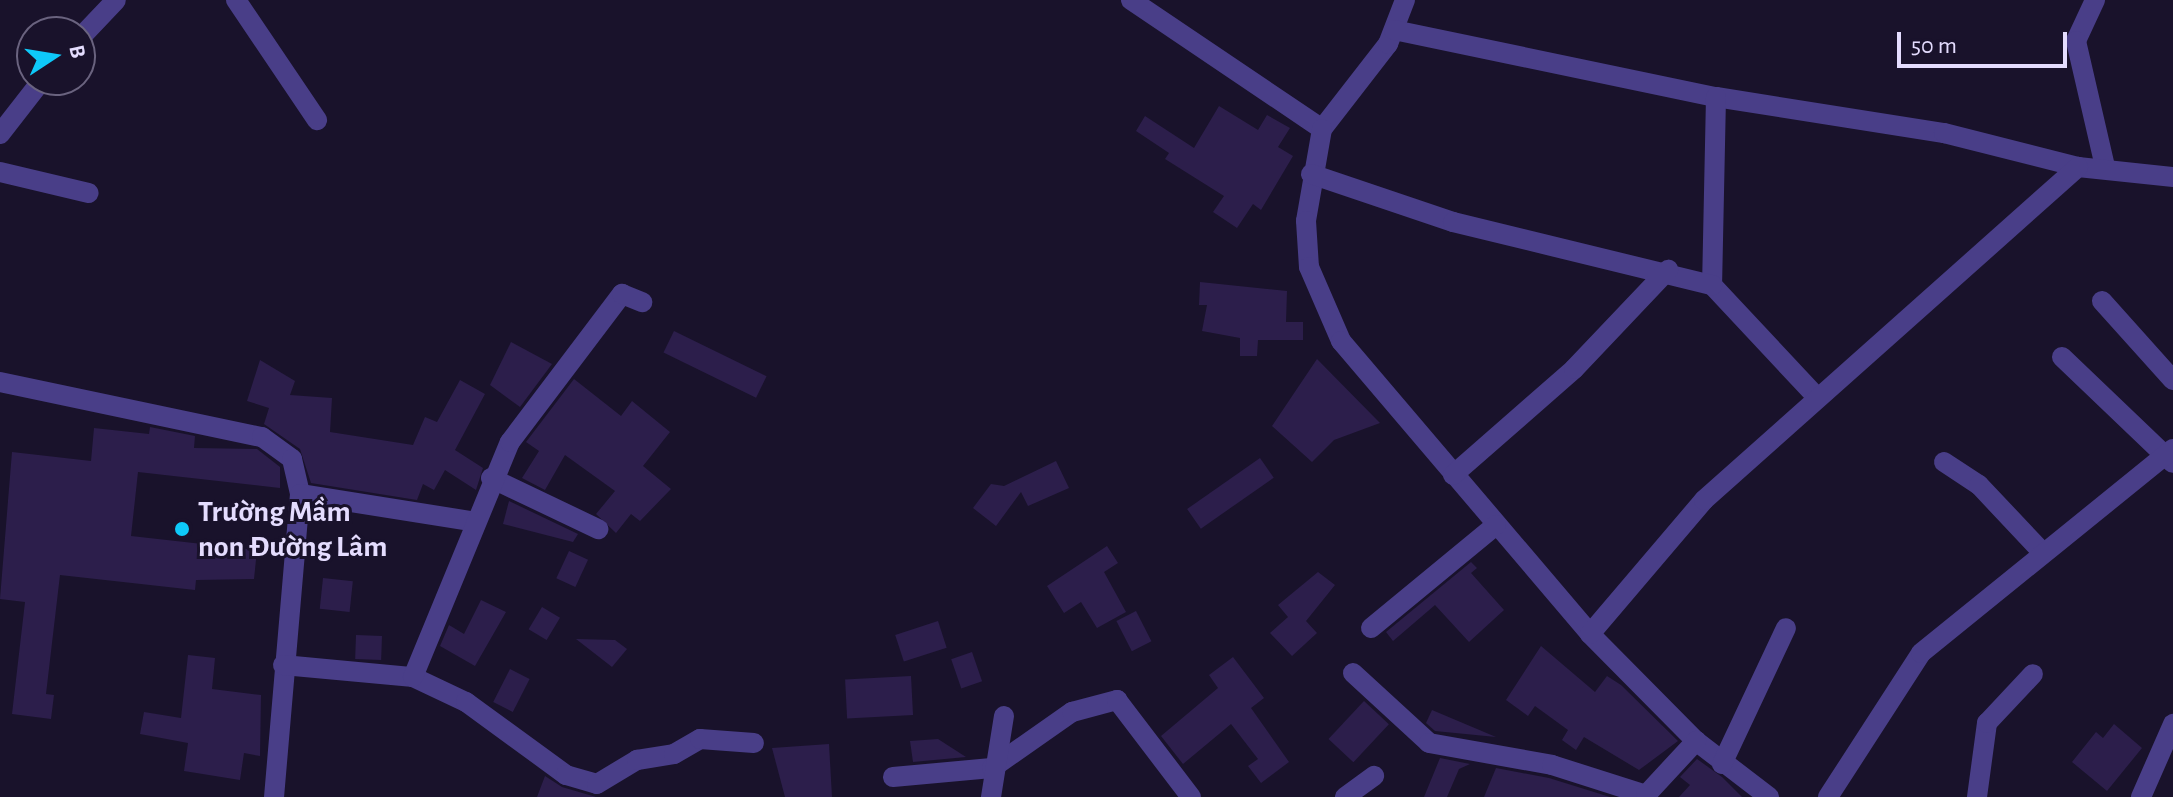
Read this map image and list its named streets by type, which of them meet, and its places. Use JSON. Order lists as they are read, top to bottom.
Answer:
{
  "places": ["Trường Mầm non Đường Lâm"],
  "scale_bar": "50 m",
  "north": "right"
}
